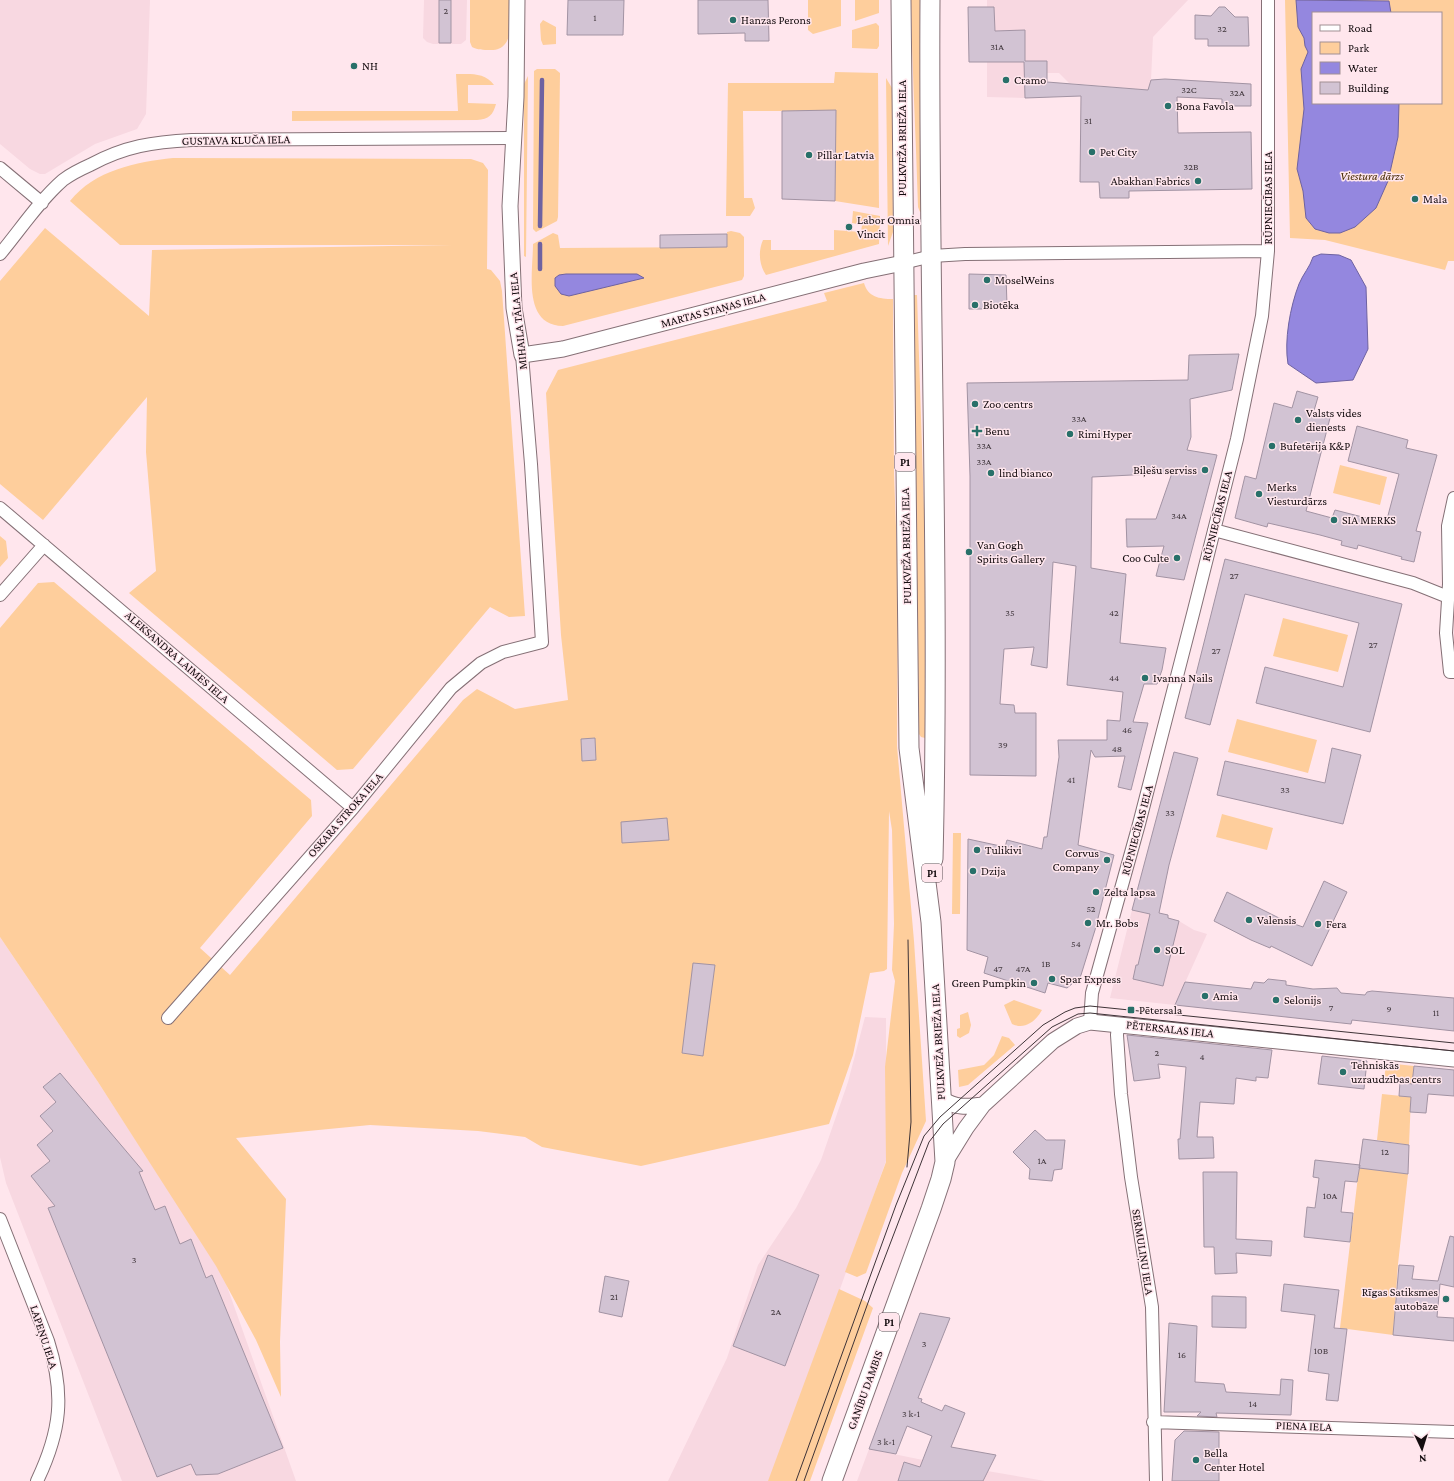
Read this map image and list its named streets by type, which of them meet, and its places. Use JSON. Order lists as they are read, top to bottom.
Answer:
{
  "streets": {
    "main road": ["PULKVEŽA BRIEŽA IELA", "P1", "GANĪBU DAMBIS"],
    "street": [
      "GUSTAVA KLUČA IELA",
      "RŪPNIECĪBAS IELA",
      "MARTAS STAŅAS IELA",
      "MIHAILA TĀLA IELA",
      "ALEKSANDRA LAIMES IELA",
      "OSKARA STROKA IELA",
      "PĒTERSALAS IELA",
      "SERMULIŅU IELA",
      "LAPEŅU IELA",
      "PIENA IELA"
    ]
  },
  "crossings": [
    ["PULKVEŽA BRIEŽA IELA", "MARTAS STAŅAS IELA"],
    ["PULKVEŽA BRIEŽA IELA", "PĒTERSALAS IELA"],
    ["PULKVEŽA BRIEŽA IELA", "GANĪBU DAMBIS"],
    ["GUSTAVA KLUČA IELA", "MIHAILA TĀLA IELA"],
    ["RŪPNIECĪBAS IELA", "PĒTERSALAS IELA"],
    ["MARTAS STAŅAS IELA", "MIHAILA TĀLA IELA"],
    ["MIHAILA TĀLA IELA", "OSKARA STROKA IELA"],
    ["ALEKSANDRA LAIMES IELA", "OSKARA STROKA IELA"],
    ["PĒTERSALAS IELA", "SERMULIŅU IELA"],
    ["PĒTERSALAS IELA", "GANĪBU DAMBIS"],
    ["SERMULIŅU IELA", "PIENA IELA"]
  ],
  "parks": ["Viestura dārzs"],
  "places": {
    "other": [
      "Hanzas Perons",
      "NH",
      "Cramo",
      "Bona Favola",
      "Pet City",
      "Pillar Latvia",
      "Abakhan Fabrics",
      "Mala",
      "Labor Omnia Vincit",
      "MoselWeins",
      "Biotēka",
      "Zoo centrs",
      "Valsts vides dienests",
      "Rimi Hyper",
      "Bufetērija K&P",
      "Biļešu serviss",
      "lind bianco",
      "Merks Viesturdārzs",
      "SIA MERKS",
      "Van Gogh Spirits Gallery",
      "Coo Culte",
      "Ivanna Nails",
      "Tulikivi",
      "Corvus Company",
      "Dzija",
      "Zelta lapsa",
      "Valensis",
      "Mr. Bobs",
      "Fera",
      "SOL",
      "Spar Express",
      "Green Pumpkin",
      "Amia",
      "Selonijs",
      "Tehniskās uzraudzības centrs",
      "Rīgas Satiksmes autobāze",
      "Bella Center Hotel"
    ],
    "health": ["Benu"],
    "transit": ["Pētersala"]
  },
  "house_numbers": [
    "2",
    "1",
    "32",
    "31A",
    "32C",
    "32A",
    "31",
    "32B",
    "33A",
    "33A",
    "33A",
    "34A",
    "27",
    "35",
    "42",
    "27",
    "27",
    "44",
    "46",
    "39",
    "48",
    "41",
    "33",
    "33",
    "52",
    "54",
    "1B",
    "47",
    "47A",
    "7",
    "9",
    "11",
    "2",
    "4",
    "12",
    "1A",
    "10A",
    "3",
    "21",
    "2A",
    "3",
    "10B",
    "16",
    "14",
    "3 k-1",
    "3 k-1"
  ],
  "legend": [
    "Road",
    "Park",
    "Water",
    "Building"
  ],
  "north": "bottom"
}
